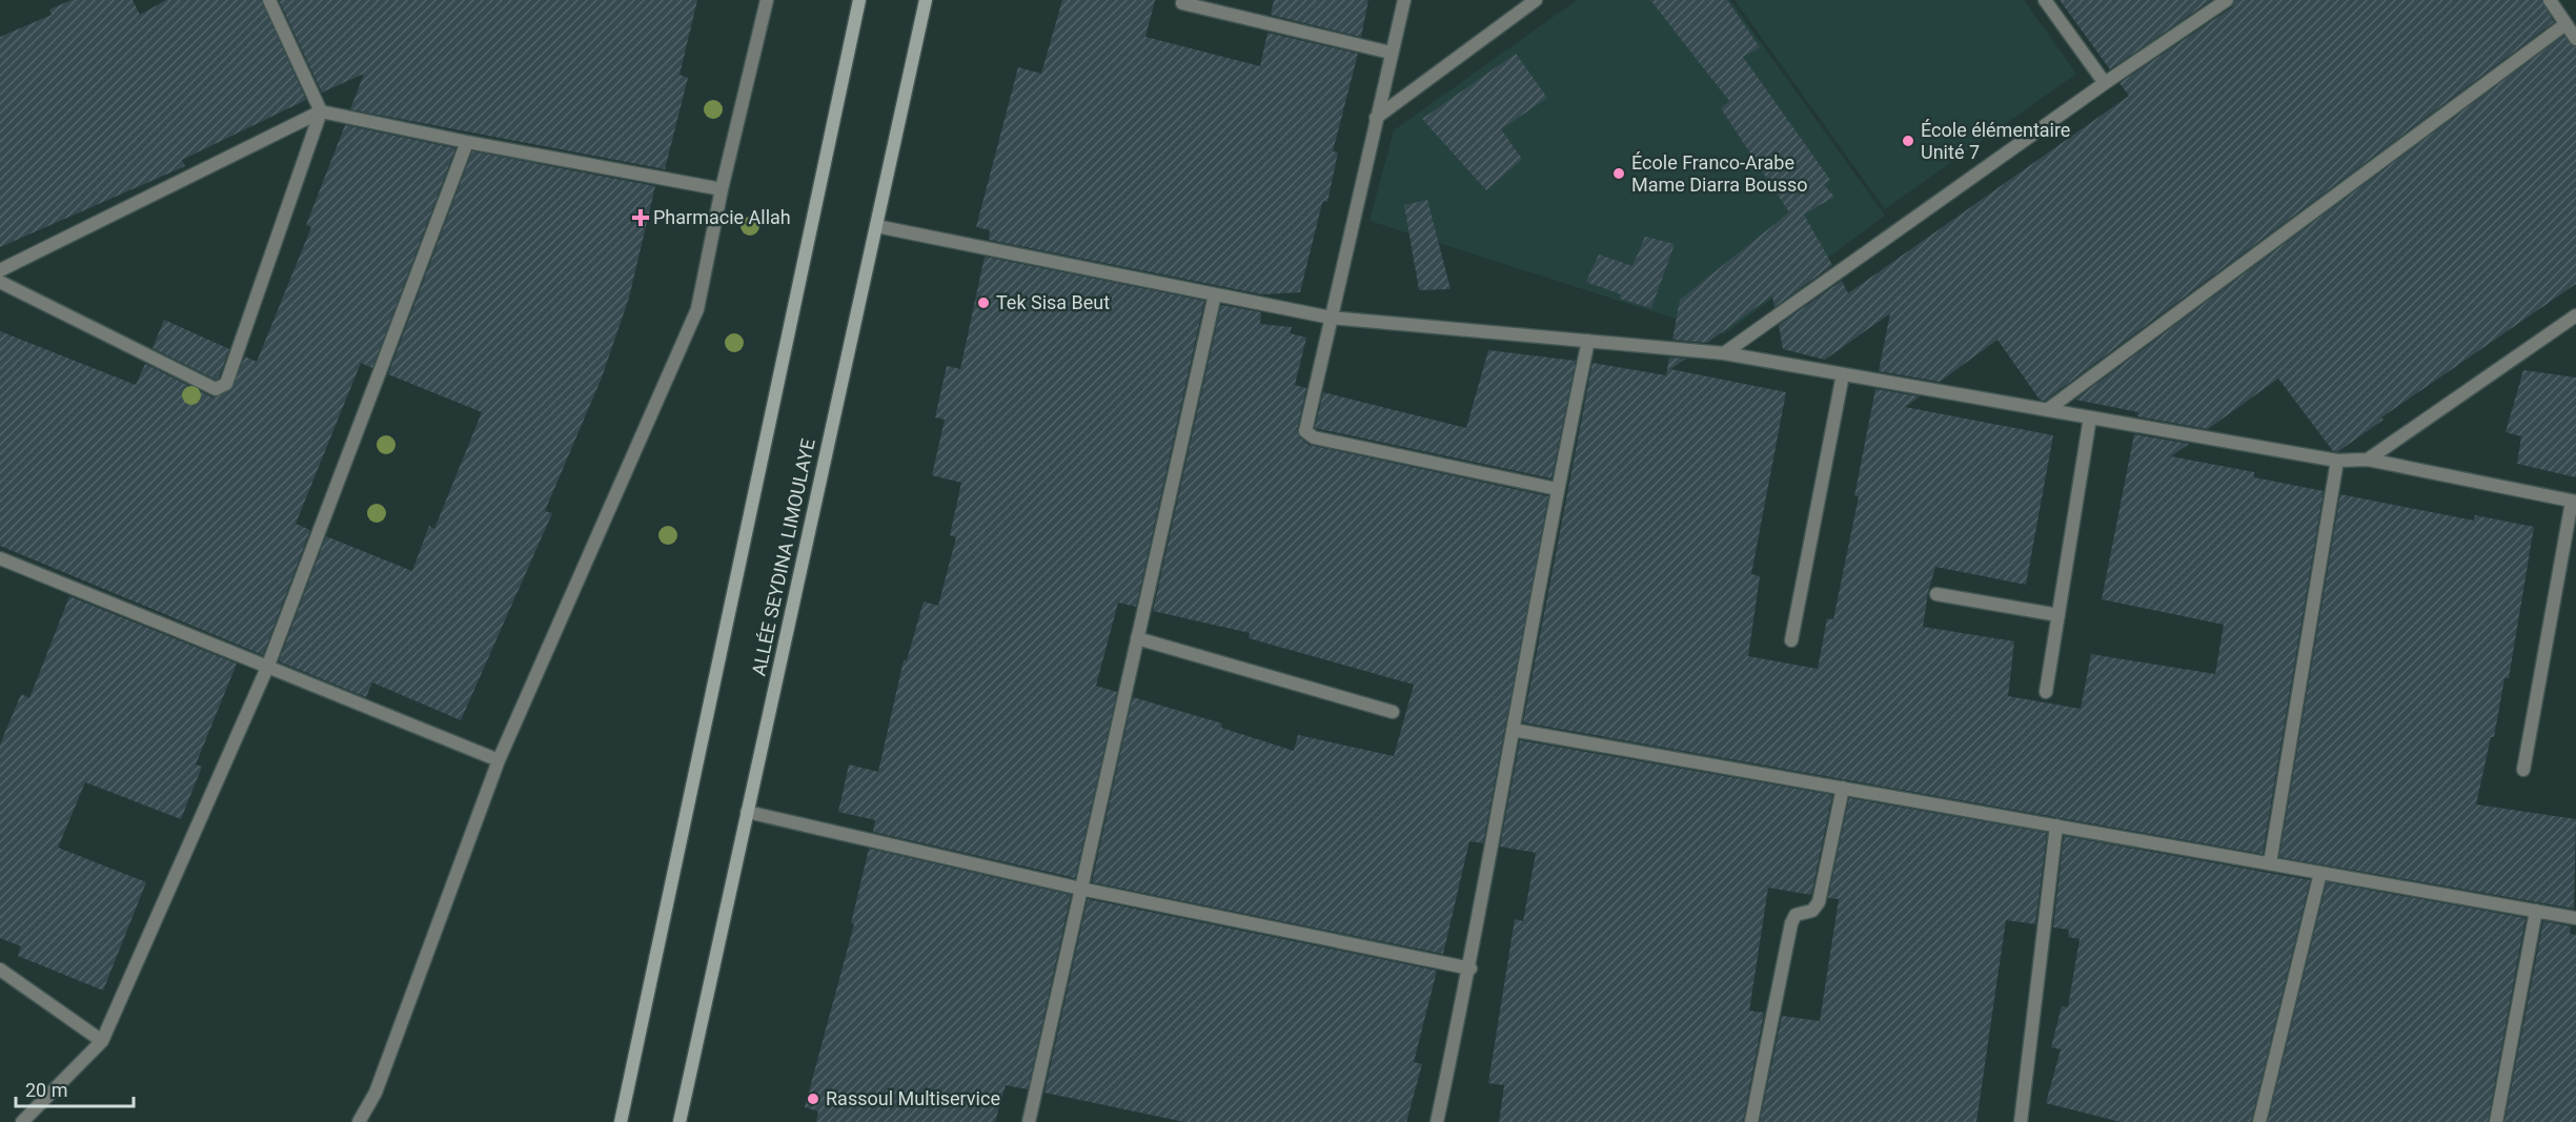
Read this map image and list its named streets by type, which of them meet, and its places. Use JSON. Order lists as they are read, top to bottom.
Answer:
{
  "streets": {
    "main road": ["ALLÉE SEYDINA LIMOULAYE"]
  },
  "places": {
    "other": [
      "École élémentaire Unité 7",
      "École Franco-Arabe Mame Diarra Bousso",
      "Tek Sisa Beut",
      "Rassoul Multiservice"
    ],
    "health": ["Pharmacie Allah"]
  },
  "scale_bar": "20 m"
}
